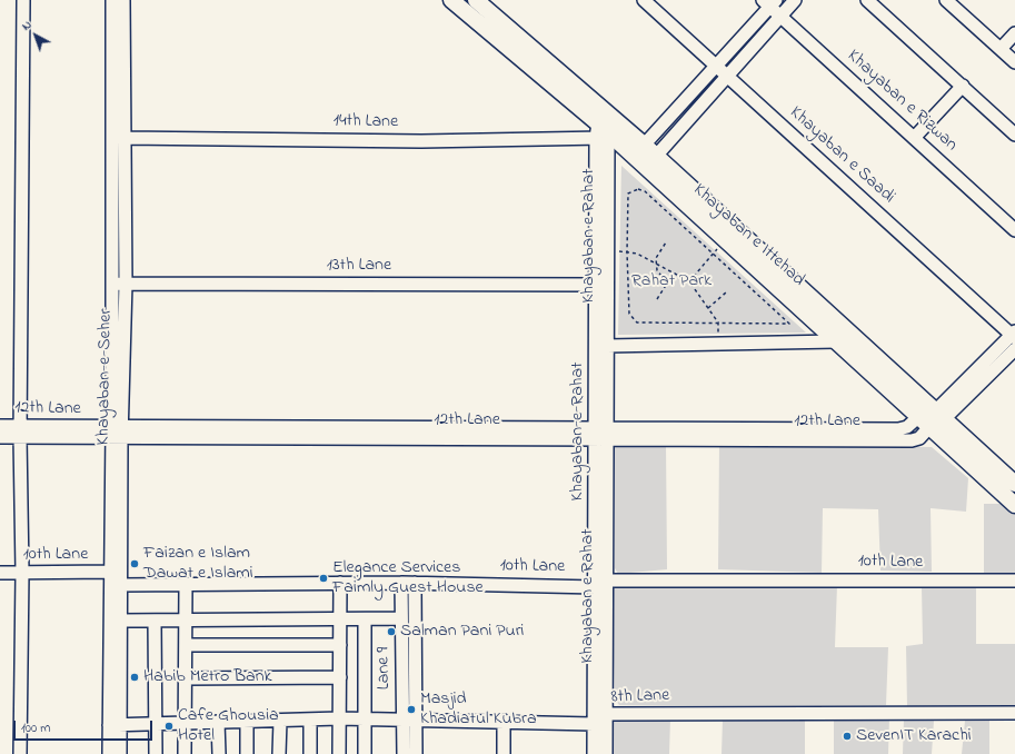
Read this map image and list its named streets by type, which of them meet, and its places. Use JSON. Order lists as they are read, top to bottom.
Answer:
{
  "streets": {
    "main road": ["Khayaban e Ittehad"],
    "street": [
      "Khayaban e Rizwan",
      "14th Lane",
      "Khayaban e Saadi",
      "Khayaban e Rahat",
      "13th Lane",
      "Khayaban-e-Seher",
      "12th Lane",
      "Khayaban-e-Rahat",
      "10th Lane",
      "Lane 9",
      "8th Lane"
    ]
  },
  "crossings": [
    ["14th Lane", "Khayaban e Rahat"],
    ["14th Lane", "Khayaban e Ittehad"],
    ["14th Lane", "Khayaban-e-Seher"],
    ["14th Lane", "Khayaban-e-Rahat"],
    ["Khayaban e Rahat", "Khayaban e Ittehad"],
    ["Khayaban e Rahat", "13th Lane"],
    ["Khayaban e Rahat", "12th Lane"],
    ["Khayaban e Rahat", "Khayaban-e-Rahat"],
    ["Khayaban e Rahat", "10th Lane"],
    ["Khayaban e Rahat", "8th Lane"],
    ["Khayaban e Ittehad", "12th Lane"],
    ["Khayaban e Ittehad", "Khayaban-e-Rahat"],
    ["13th Lane", "Khayaban-e-Seher"],
    ["13th Lane", "Khayaban-e-Rahat"],
    ["Khayaban-e-Seher", "12th Lane"],
    ["Khayaban-e-Seher", "10th Lane"],
    ["Khayaban-e-Seher", "8th Lane"],
    ["12th Lane", "Khayaban-e-Rahat"],
    ["10th Lane", "Lane 9"],
    ["Lane 9", "8th Lane"]
  ],
  "parks": ["Rahat Park"],
  "places": [
    "Faizan e Islam Dawat e Islami",
    "Elegance Services Faimly Guest House",
    "Salman Pani Puri",
    "Habib Metro Bank",
    "Masjid Khadiatul Kubra",
    "Cafe Ghousia Hotel",
    "SevenIT Karachi"
  ],
  "scale_bar": "100 m",
  "north": "top left"
}
